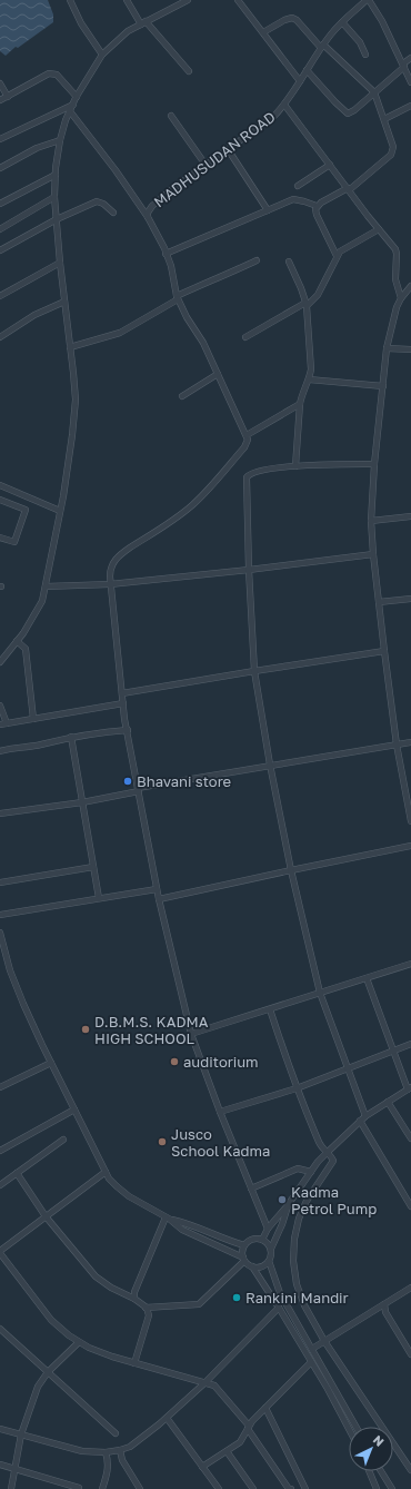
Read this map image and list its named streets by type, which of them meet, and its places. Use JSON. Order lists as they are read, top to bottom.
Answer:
{
  "streets": {
    "street": ["MADHUSUDAN ROAD"]
  },
  "places": [
    "Bhavani store",
    "D.B.M.S. KADMA HIGH SCHOOL",
    "auditorium",
    "Jusco School Kadma",
    "Kadma Petrol Pump",
    "Rankini Mandir"
  ],
  "north": "top right"
}
